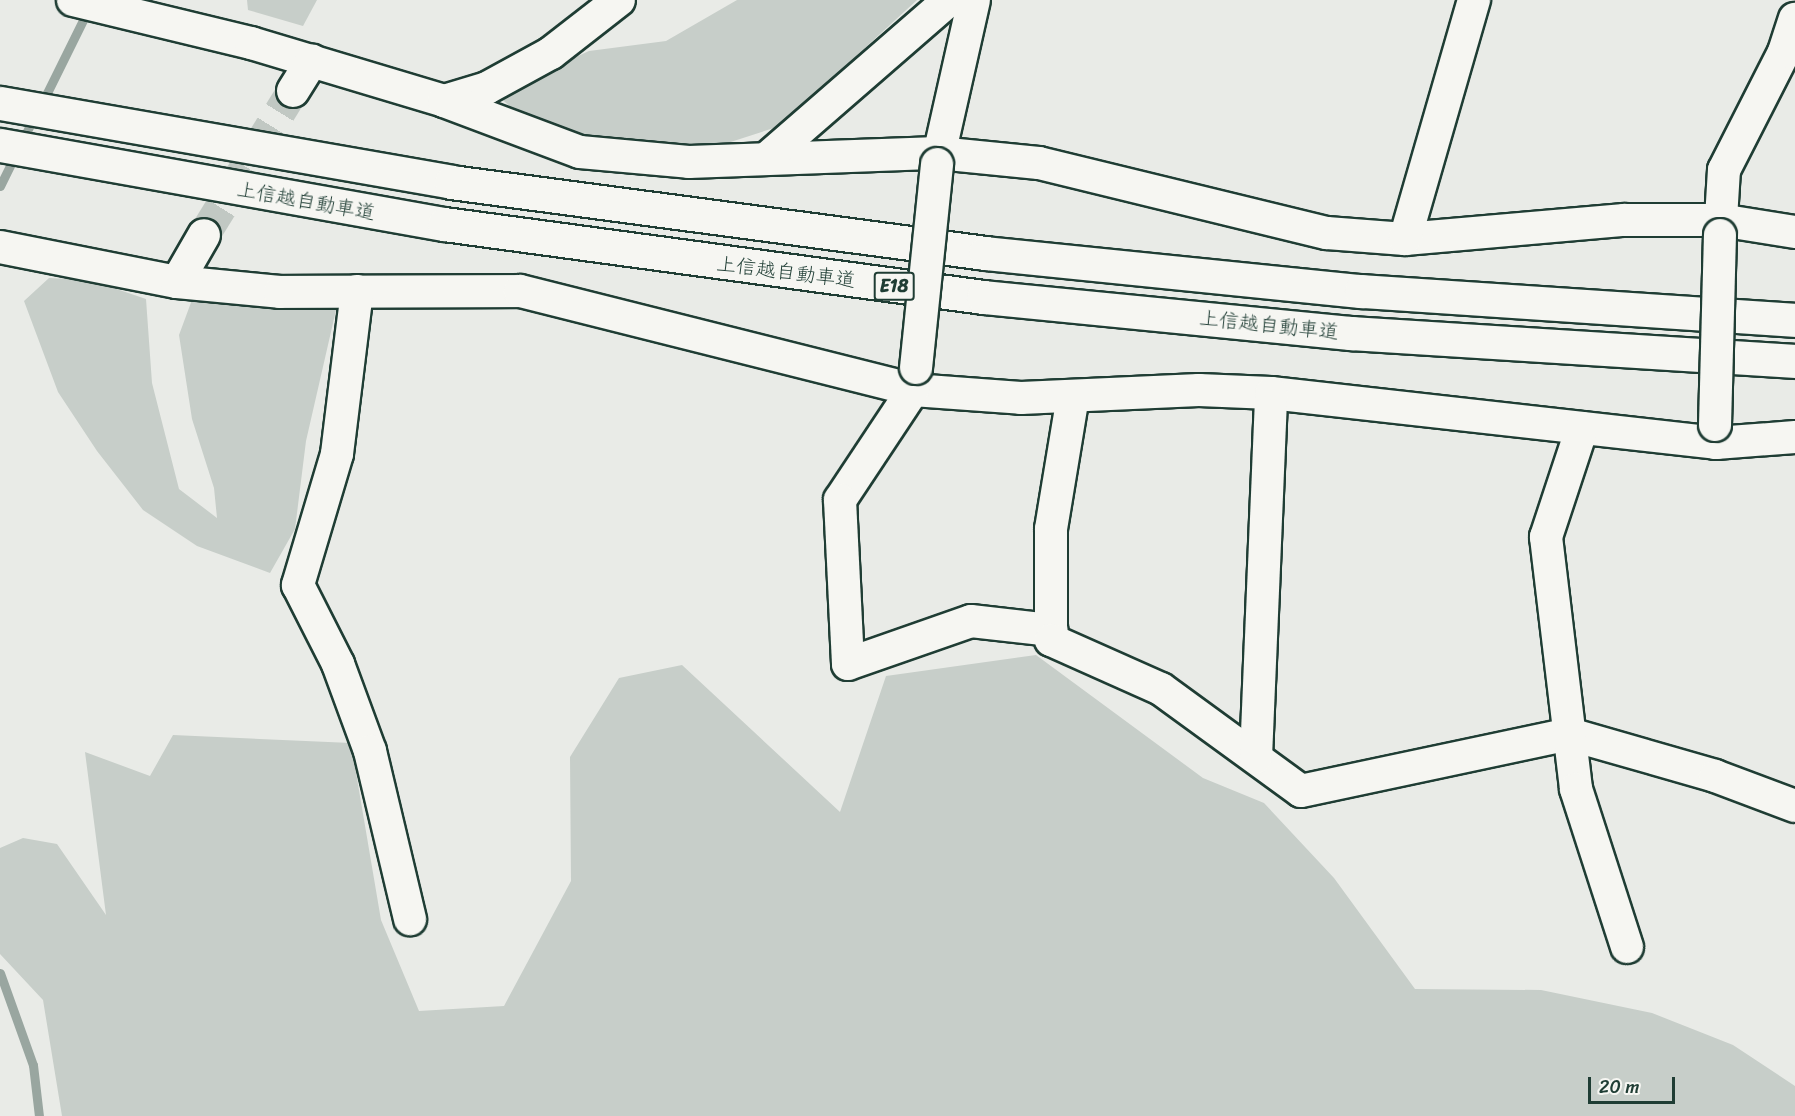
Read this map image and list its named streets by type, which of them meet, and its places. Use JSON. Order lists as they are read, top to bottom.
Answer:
{
  "streets": {
    "highway": ["上信越自動車道", "E18"]
  },
  "scale_bar": "20 m"
}
